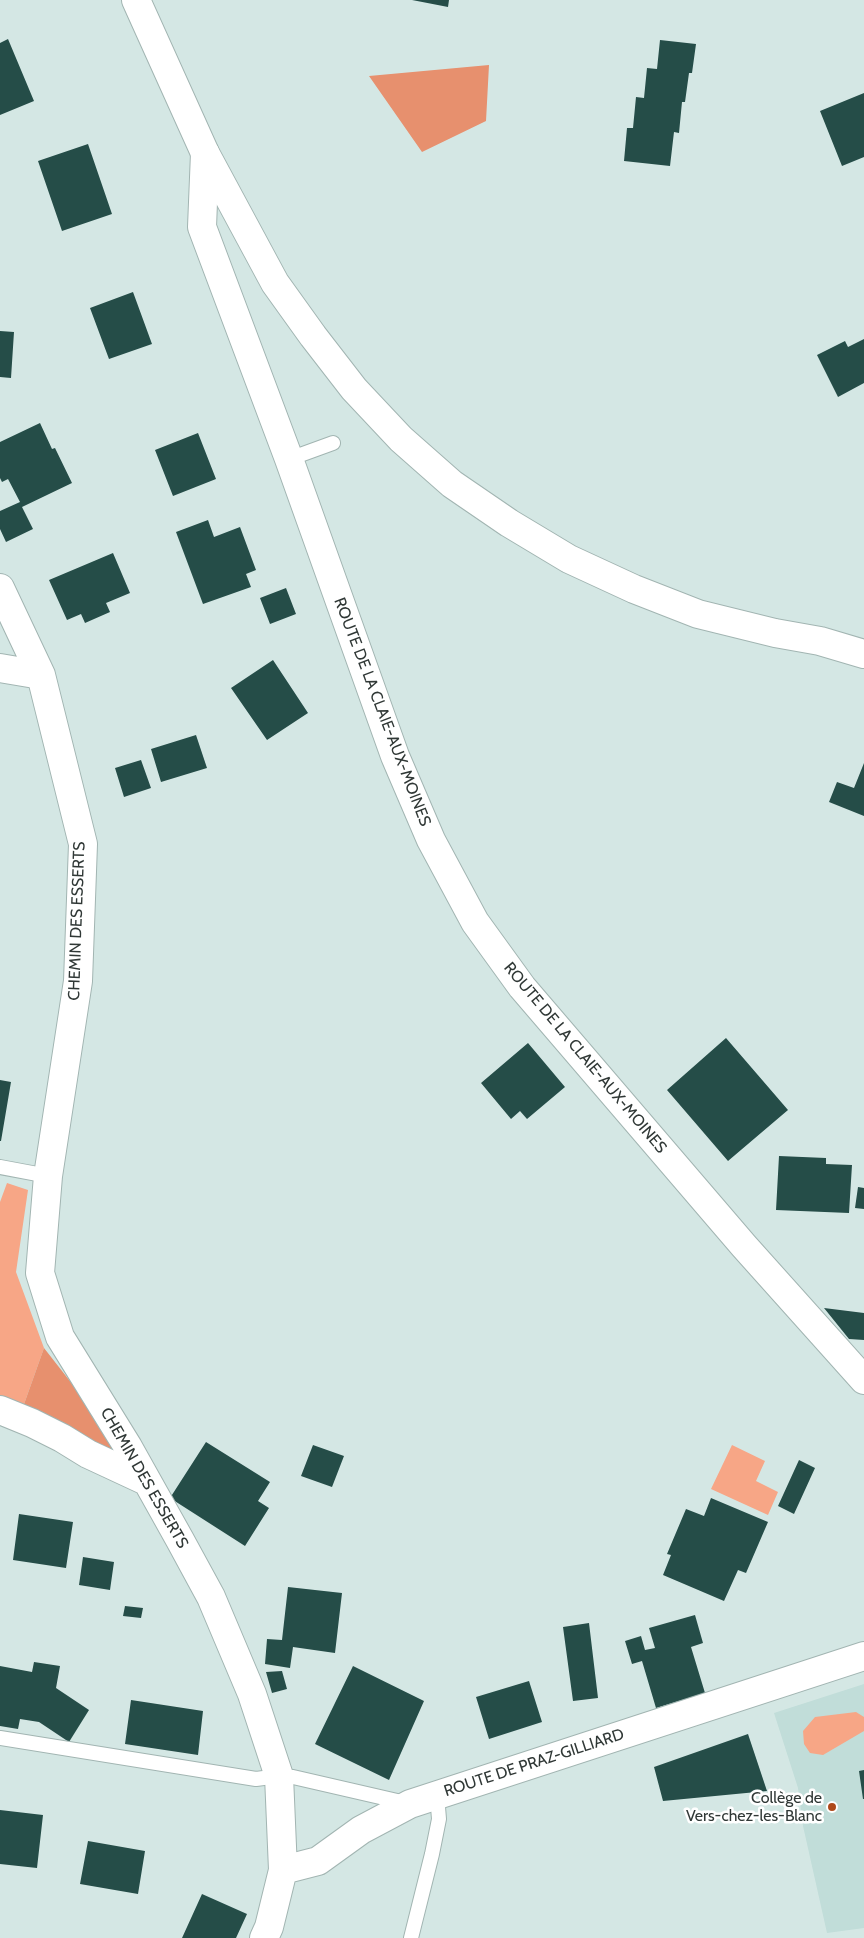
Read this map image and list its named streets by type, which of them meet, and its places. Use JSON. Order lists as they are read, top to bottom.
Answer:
{
  "streets": {
    "street": ["ROUTE DE LA CLAIE-AUX-MOINES", "CHEMIN DES ESSERTS", "ROUTE DE PRAZ-GILLIARD"]
  },
  "crossings": [
    ["CHEMIN DES ESSERTS", "ROUTE DE PRAZ-GILLIARD"]
  ],
  "places": ["Collège de Vers-chez-les-Blanc"]
}
